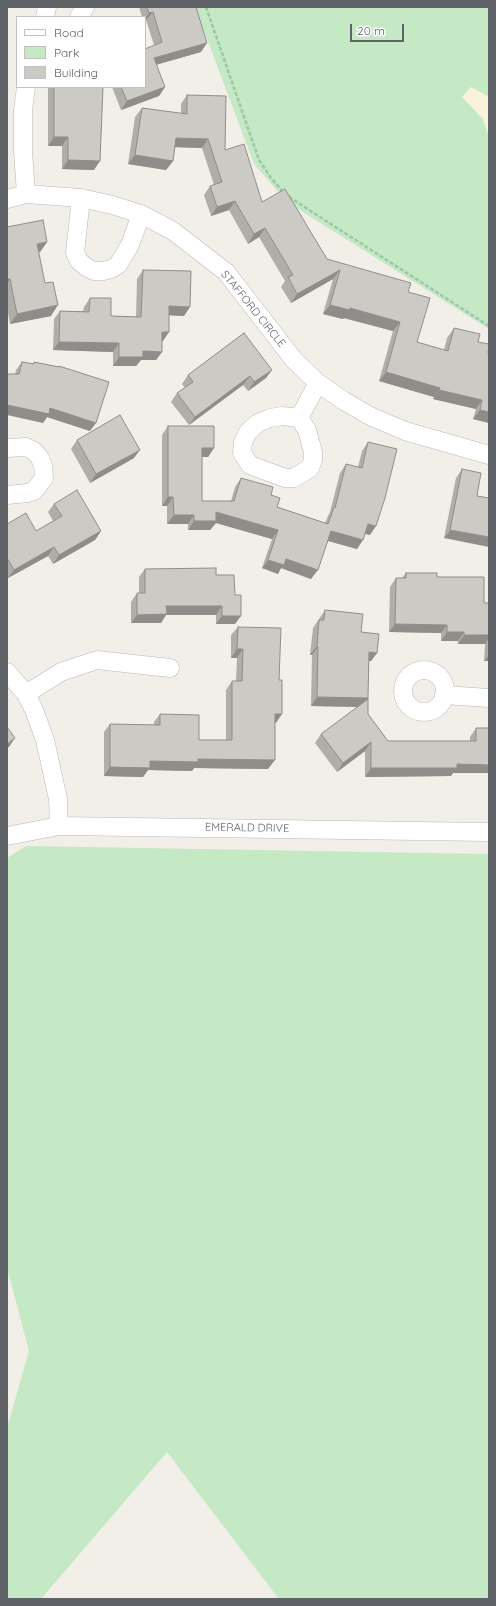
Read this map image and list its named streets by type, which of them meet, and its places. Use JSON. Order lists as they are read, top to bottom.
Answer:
{
  "streets": {
    "street": ["STAFFORD CIRCLE", "EMERALD DRIVE"]
  },
  "legend": ["Road", "Park", "Building"],
  "scale_bar": "20 m"
}
